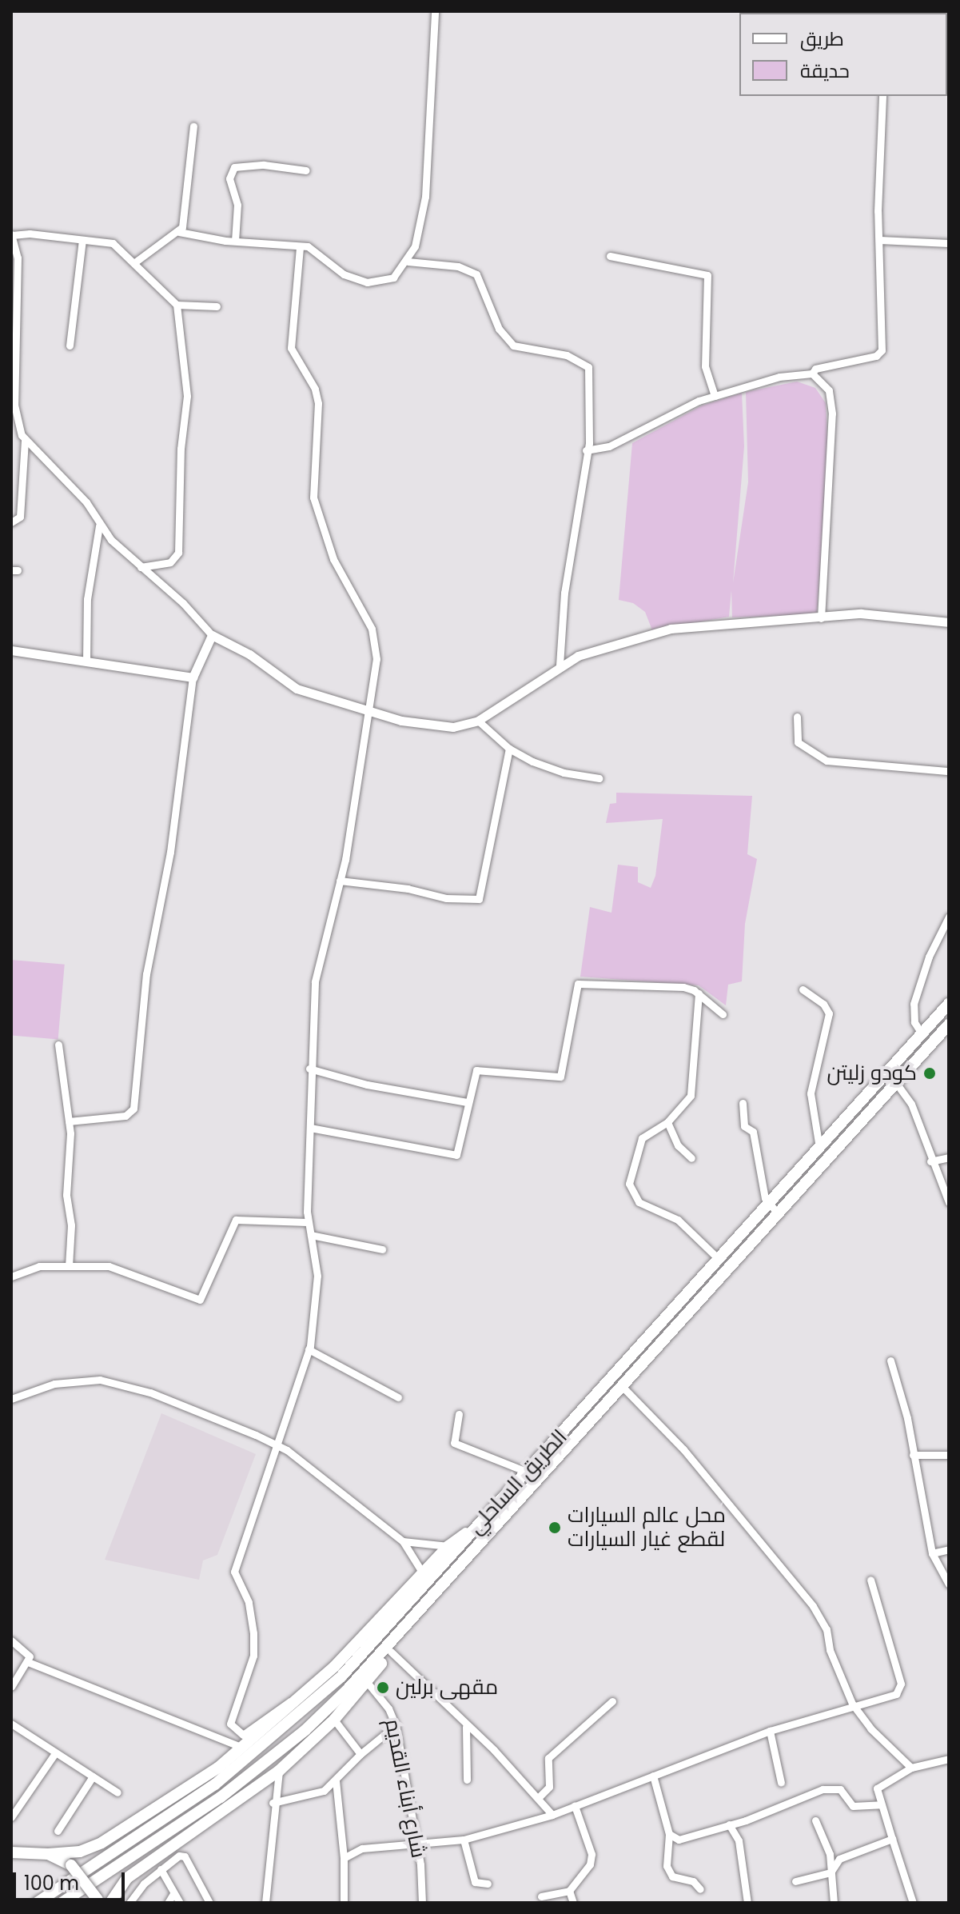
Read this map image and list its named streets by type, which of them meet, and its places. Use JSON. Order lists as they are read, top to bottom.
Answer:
{
  "streets": {
    "highway": ["الطريق الساحلي"],
    "street": ["شارع أبناء القديم"]
  },
  "places": ["كودو زليتن", "محل عالم السيارات لقطع غيار السيارات", "مقهى برلين"],
  "legend": ["طريق", "حديقة"],
  "scale_bar": "100 m"
}
